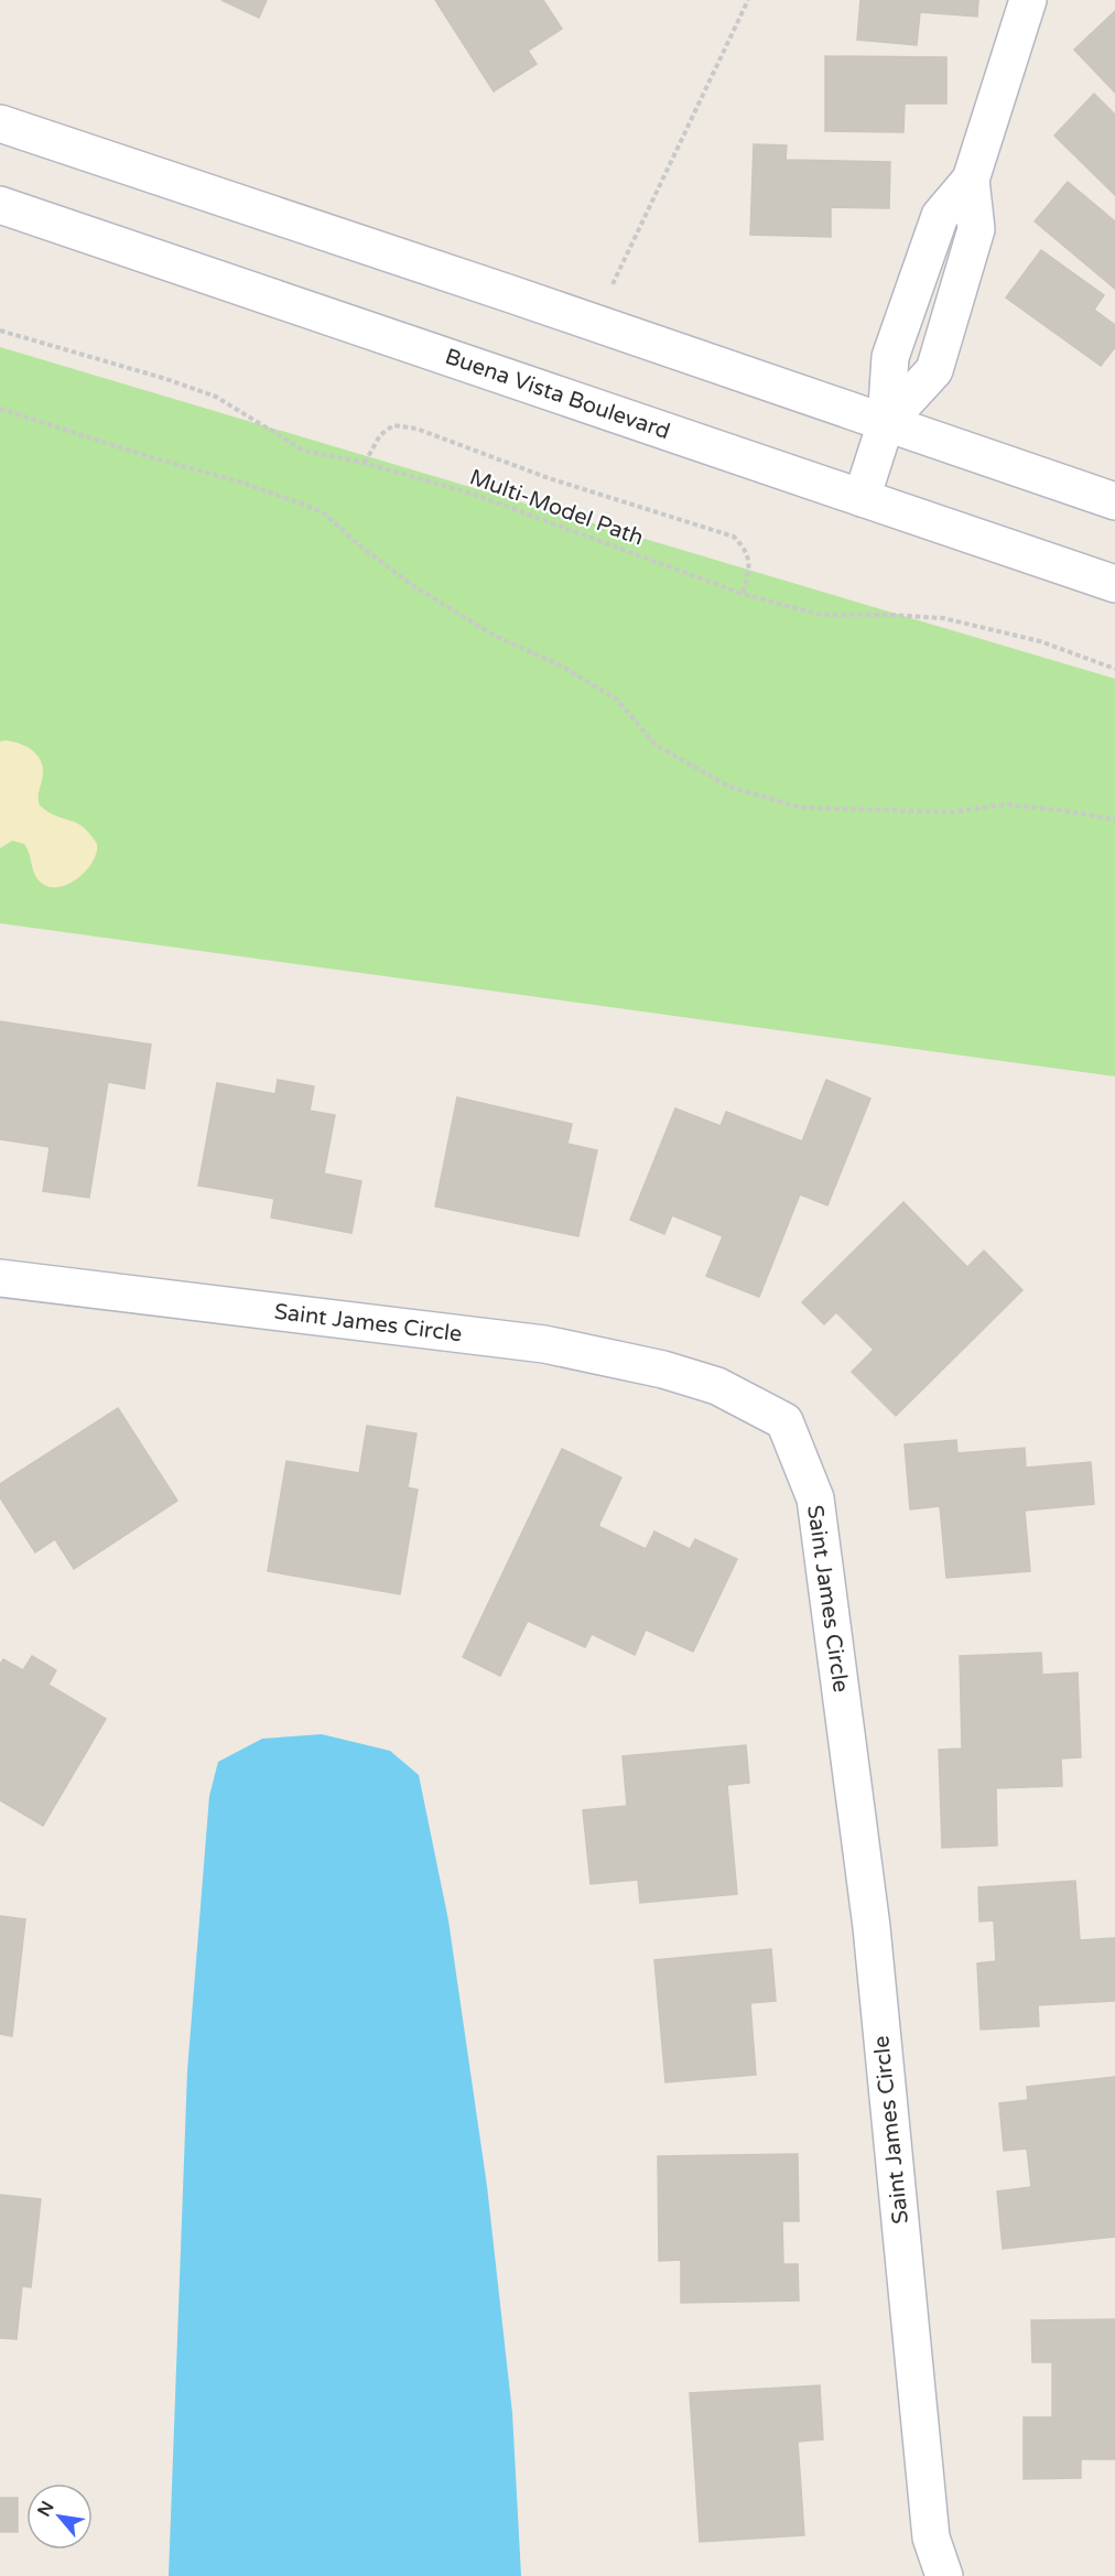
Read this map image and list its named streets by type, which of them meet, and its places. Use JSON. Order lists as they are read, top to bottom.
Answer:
{
  "streets": {
    "main road": ["Buena Vista Boulevard", "Saint James Circle"],
    "path": ["Multi-Model Path"]
  },
  "north": "top left"
}
